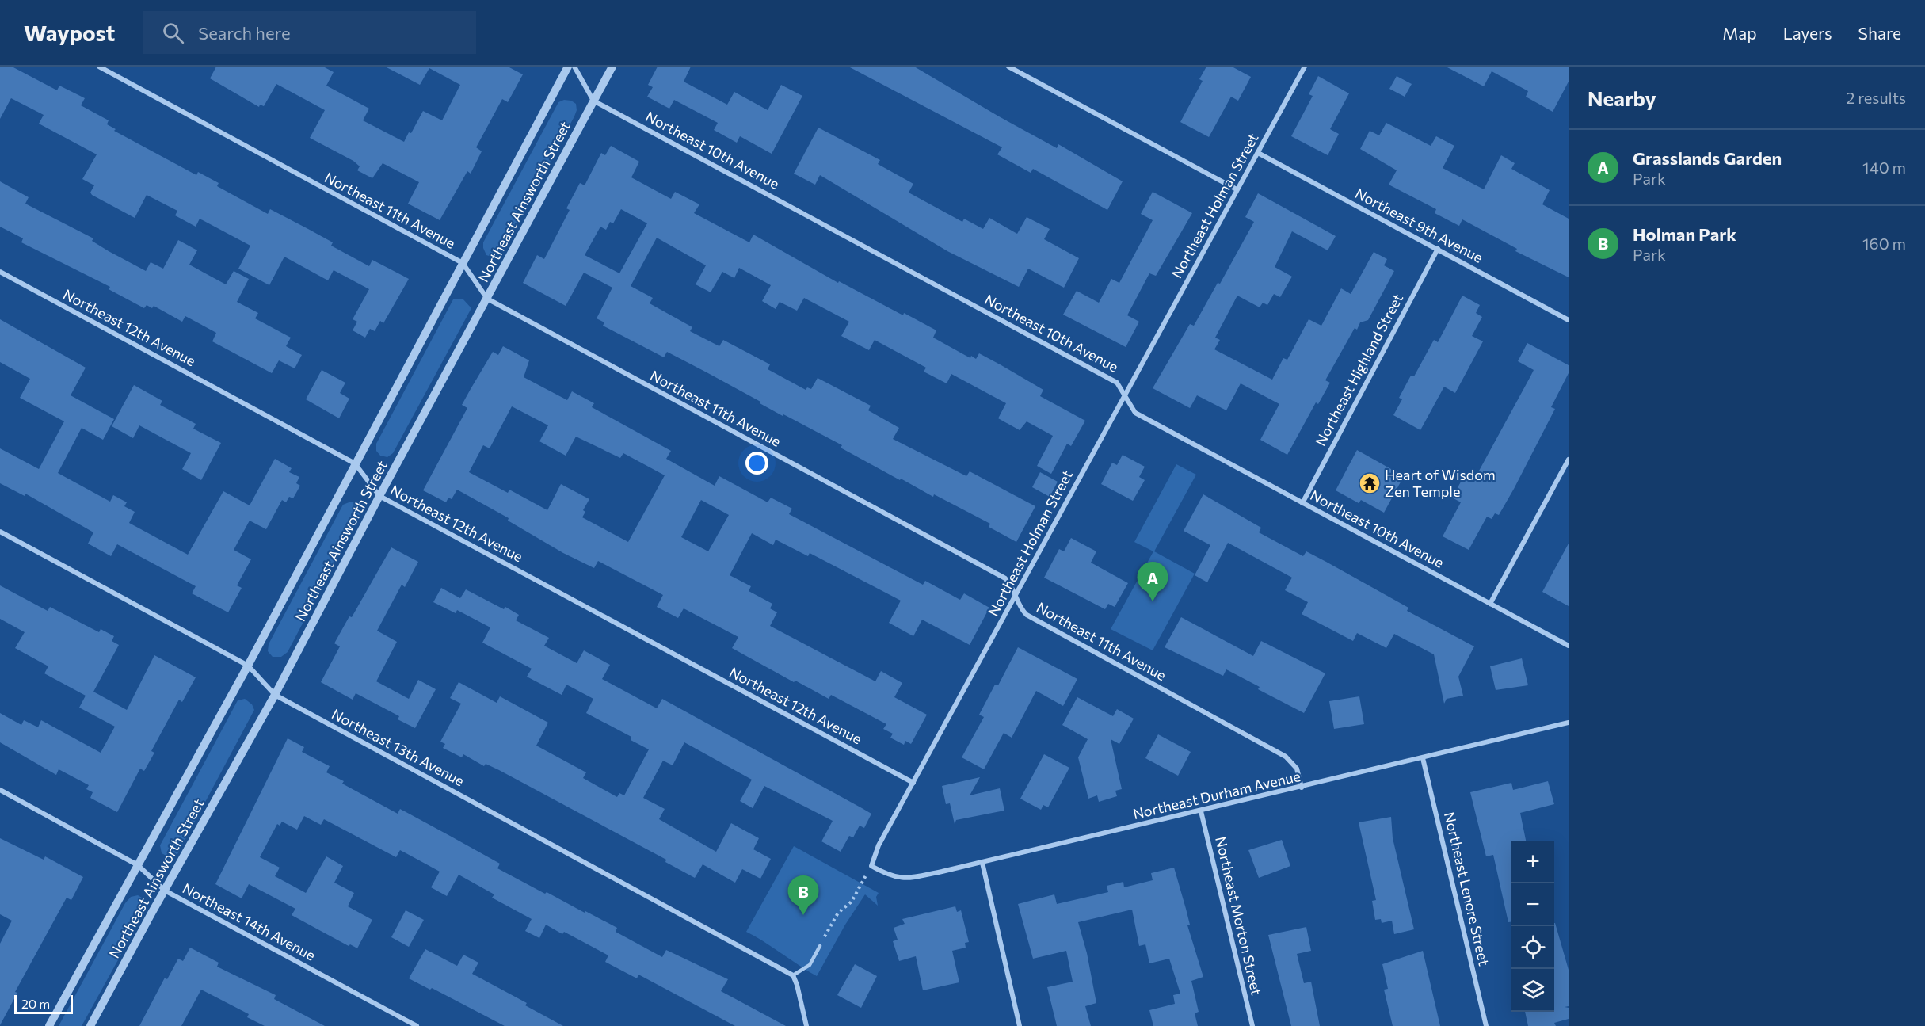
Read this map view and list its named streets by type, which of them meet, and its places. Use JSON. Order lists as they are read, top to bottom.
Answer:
{
  "streets": {
    "street": [
      "Northeast 10th Avenue",
      "Northeast Ainsworth Street",
      "Northeast Holman Street",
      "Northeast 11th Avenue",
      "Northeast 9th Avenue",
      "Northeast 12th Avenue",
      "Northeast Highland Street",
      "Northeast 13th Avenue",
      "Northeast Durham Avenue",
      "Northeast Lenore Street",
      "Northeast Morton Street",
      "Northeast 14th Avenue"
    ]
  },
  "crossings": [
    ["Northeast 10th Avenue", "Northeast Ainsworth Street"],
    ["Northeast 10th Avenue", "Northeast Holman Street"],
    ["Northeast 10th Avenue", "Northeast Highland Street"],
    ["Northeast Ainsworth Street", "Northeast 11th Avenue"],
    ["Northeast Ainsworth Street", "Northeast 12th Avenue"],
    ["Northeast Ainsworth Street", "Northeast 13th Avenue"],
    ["Northeast Ainsworth Street", "Northeast 14th Avenue"],
    ["Northeast Holman Street", "Northeast 11th Avenue"],
    ["Northeast Holman Street", "Northeast 9th Avenue"],
    ["Northeast Holman Street", "Northeast 12th Avenue"],
    ["Northeast Holman Street", "Northeast Durham Avenue"],
    ["Northeast 11th Avenue", "Northeast Durham Avenue"],
    ["Northeast 9th Avenue", "Northeast Highland Street"],
    ["Northeast Durham Avenue", "Northeast Lenore Street"],
    ["Northeast Durham Avenue", "Northeast Morton Street"]
  ],
  "places": {
    "temple": ["Heart of Wisdom Zen Temple"]
  },
  "scale_bar": "20 m",
  "page": {
    "header": "Waypost",
    "search": "Search here",
    "nav": ["Map", "Layers", "Share"],
    "heading": ["Nearby", "2 results"],
    "list": [
      {
        "mark": "A",
        "name": "Grasslands Garden",
        "note": "Park",
        "value": "140 m"
      },
      {
        "mark": "B",
        "name": "Holman Park",
        "note": "Park",
        "value": "160 m"
      }
    ],
    "pins": ["A", "B"],
    "map_buttons": ["+", "−"],
    "scale": "20 m"
  }
}
